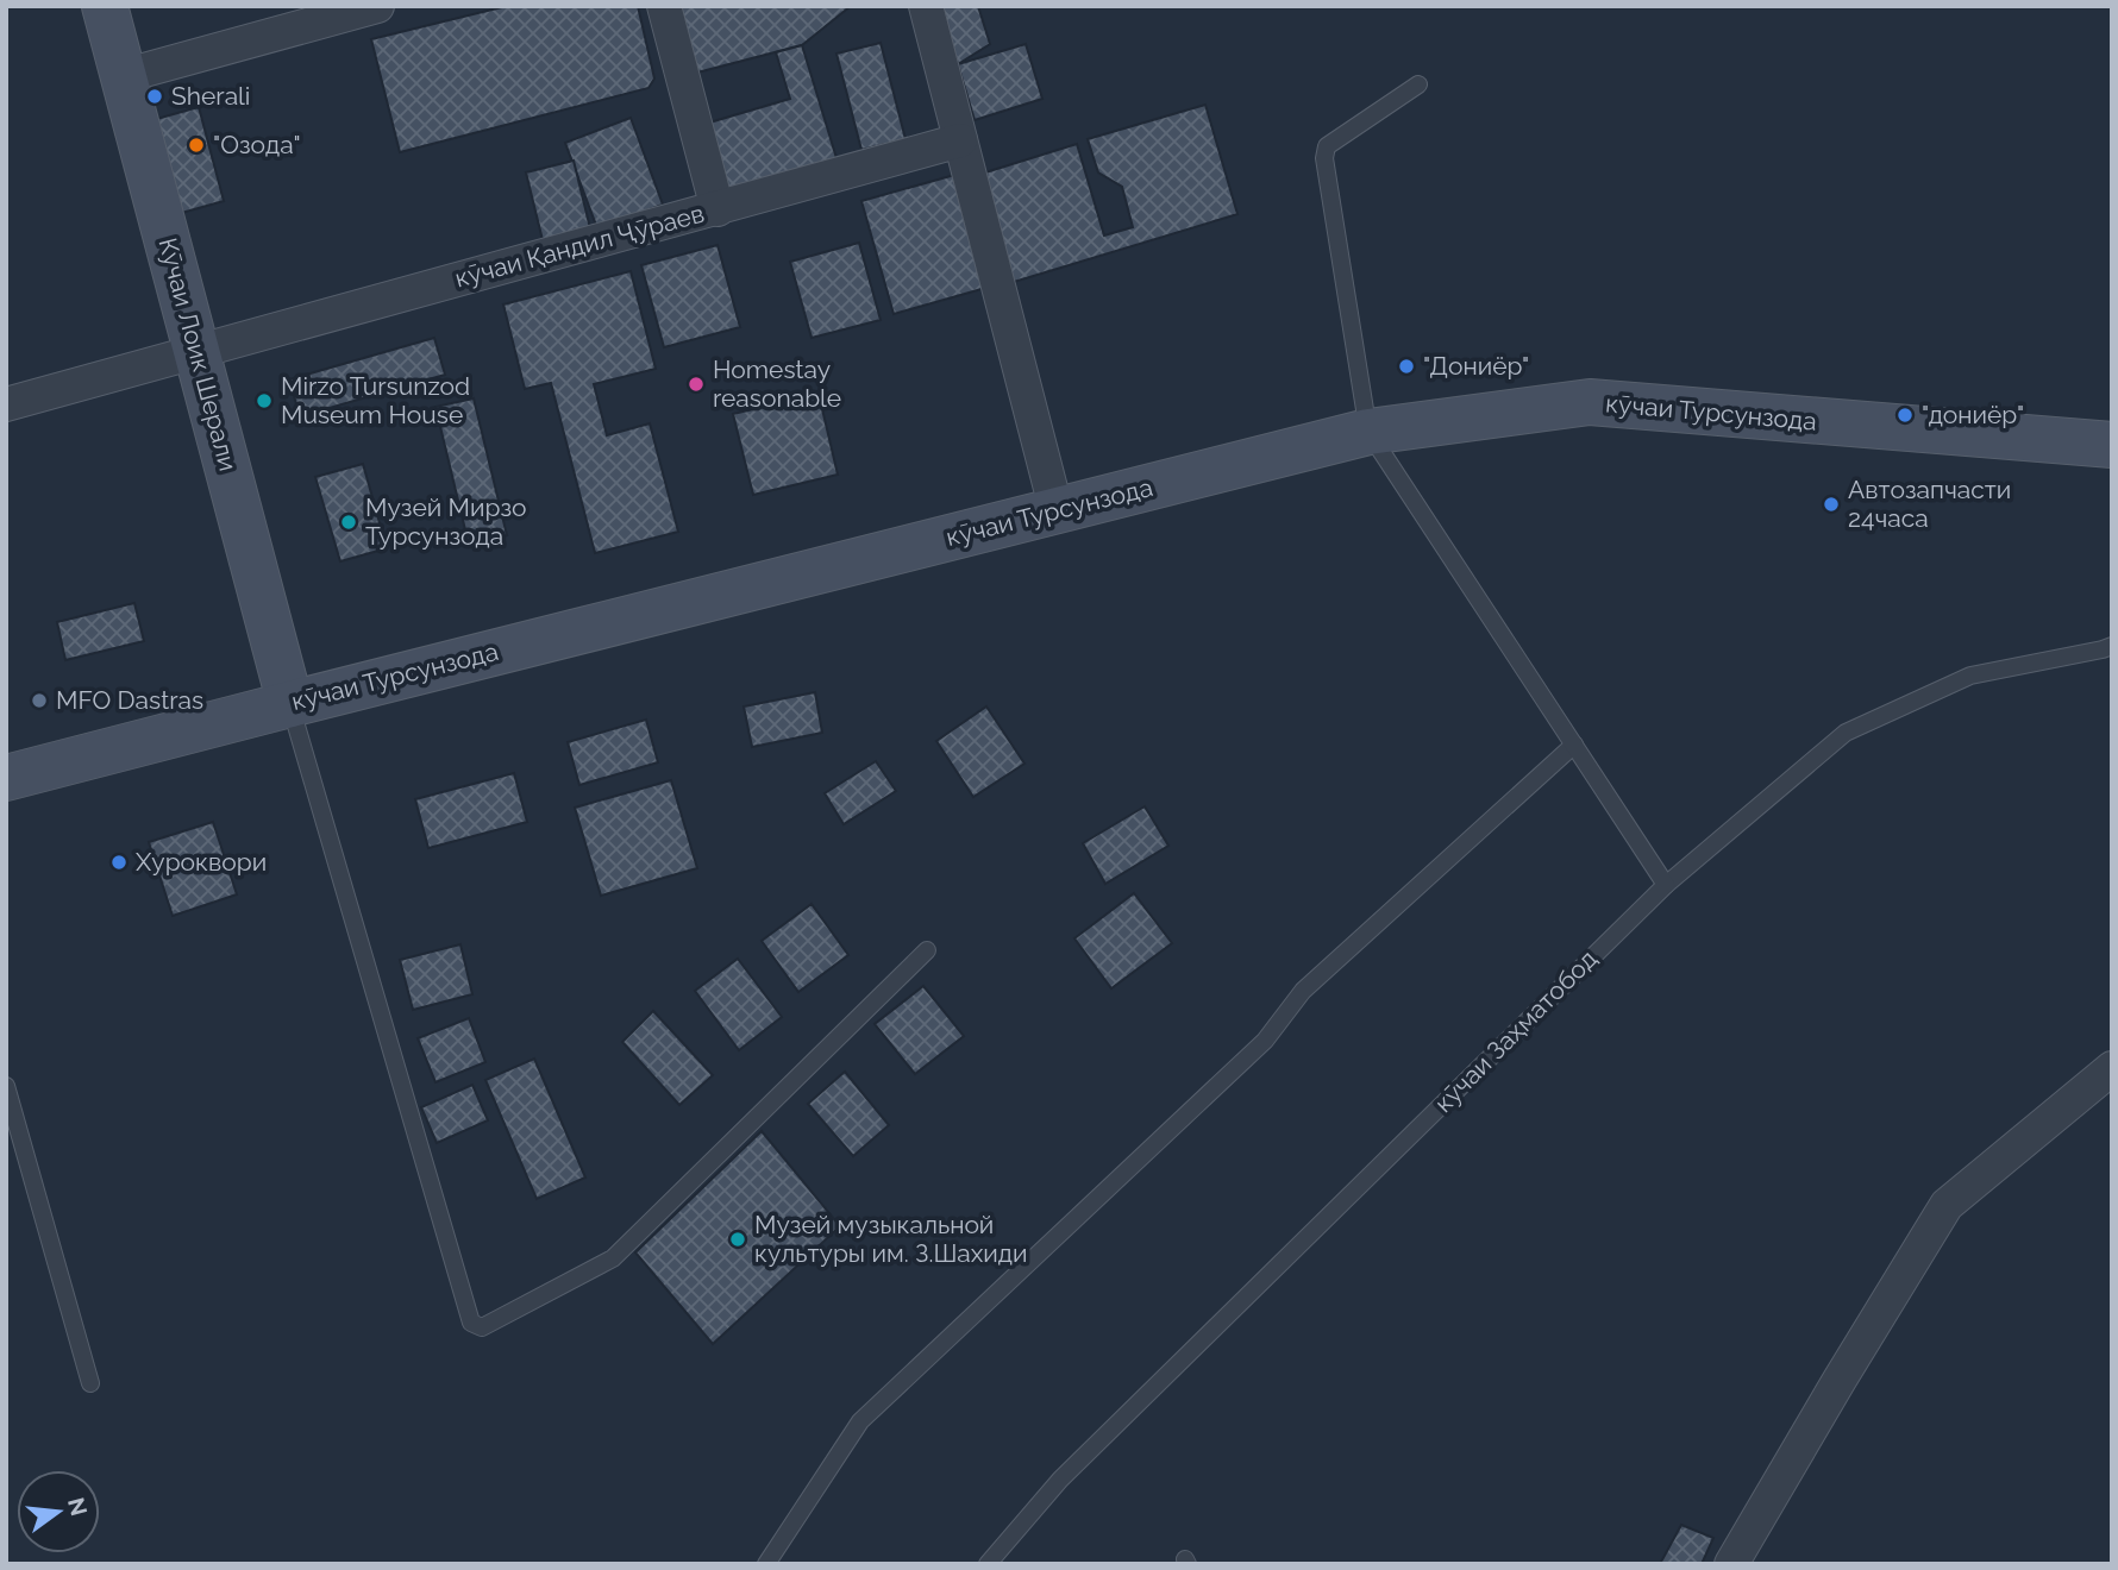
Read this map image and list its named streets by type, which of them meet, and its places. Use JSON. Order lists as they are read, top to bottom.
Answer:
{
  "streets": {
    "main road": ["Кӯчаи Лоик Шерали", "кӯчаи Турсунзода"],
    "street": ["кӯчаи Қандил Ҷӯраев"],
    "lane": ["кӯчаи Заҳматобод"]
  },
  "crossings": [
    ["кӯчаи Қандил Ҷӯраев", "Кӯчаи Лоик Шерали"],
    ["Кӯчаи Лоик Шерали", "кӯчаи Турсунзода"]
  ],
  "places": [
    "Sherali",
    "\"Озода\"",
    "\"Дониёр\"",
    "Homestay reasonable",
    "Mirzo Tursunzod Museum House",
    "\"дониёр\"",
    "Автозапчасти 24часа",
    "Музей Мирзо Турсунзода",
    "MFO Dastras",
    "Хуроквори",
    "Музей музыкальной культуры им. З.Шахиди"
  ],
  "north": "right"
}
